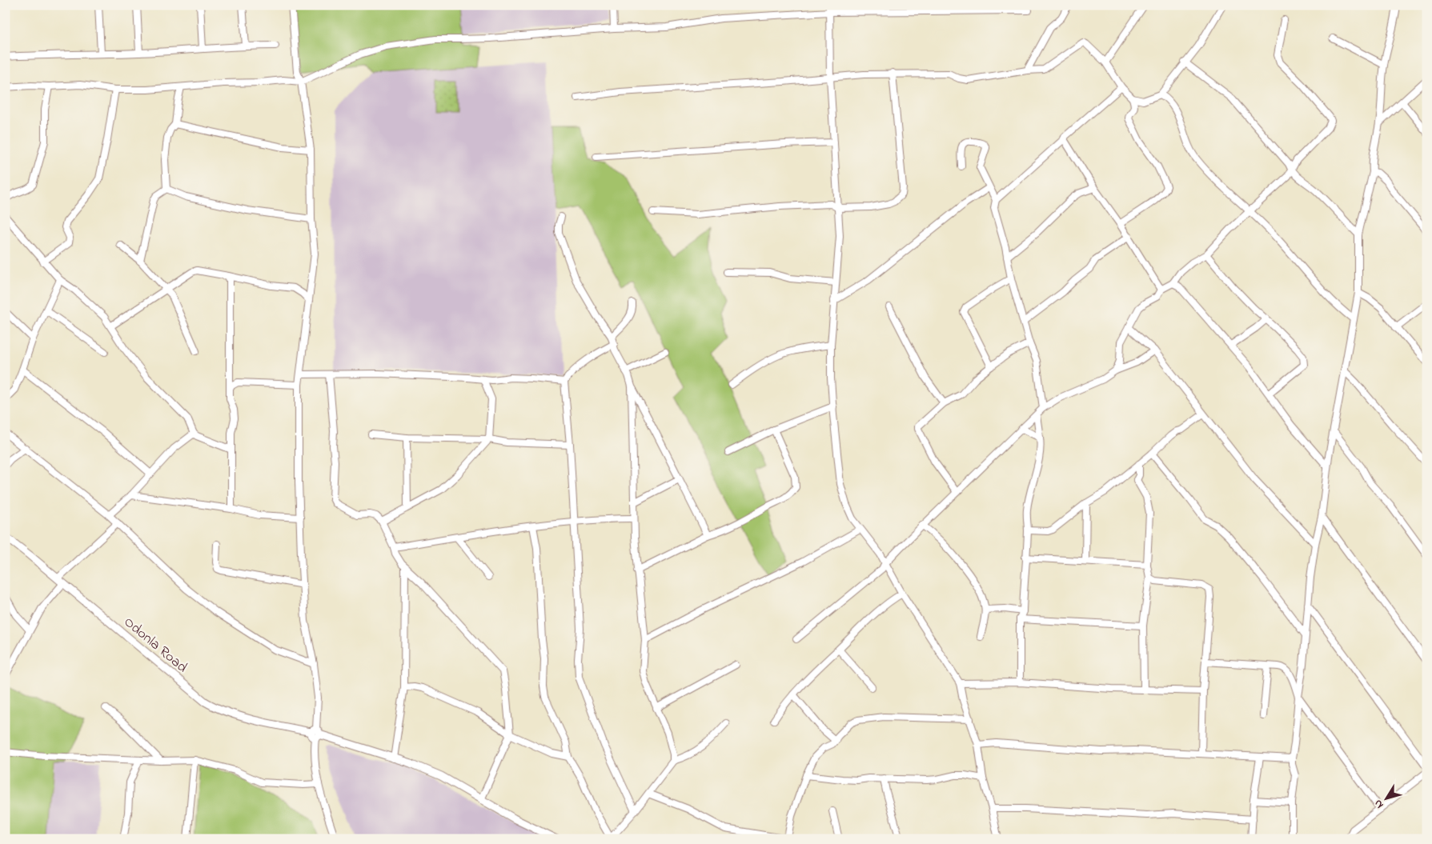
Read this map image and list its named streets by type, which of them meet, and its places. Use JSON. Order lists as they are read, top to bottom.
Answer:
{
  "streets": {
    "street": ["Odonla Road"]
  },
  "north": "bottom left"
}
